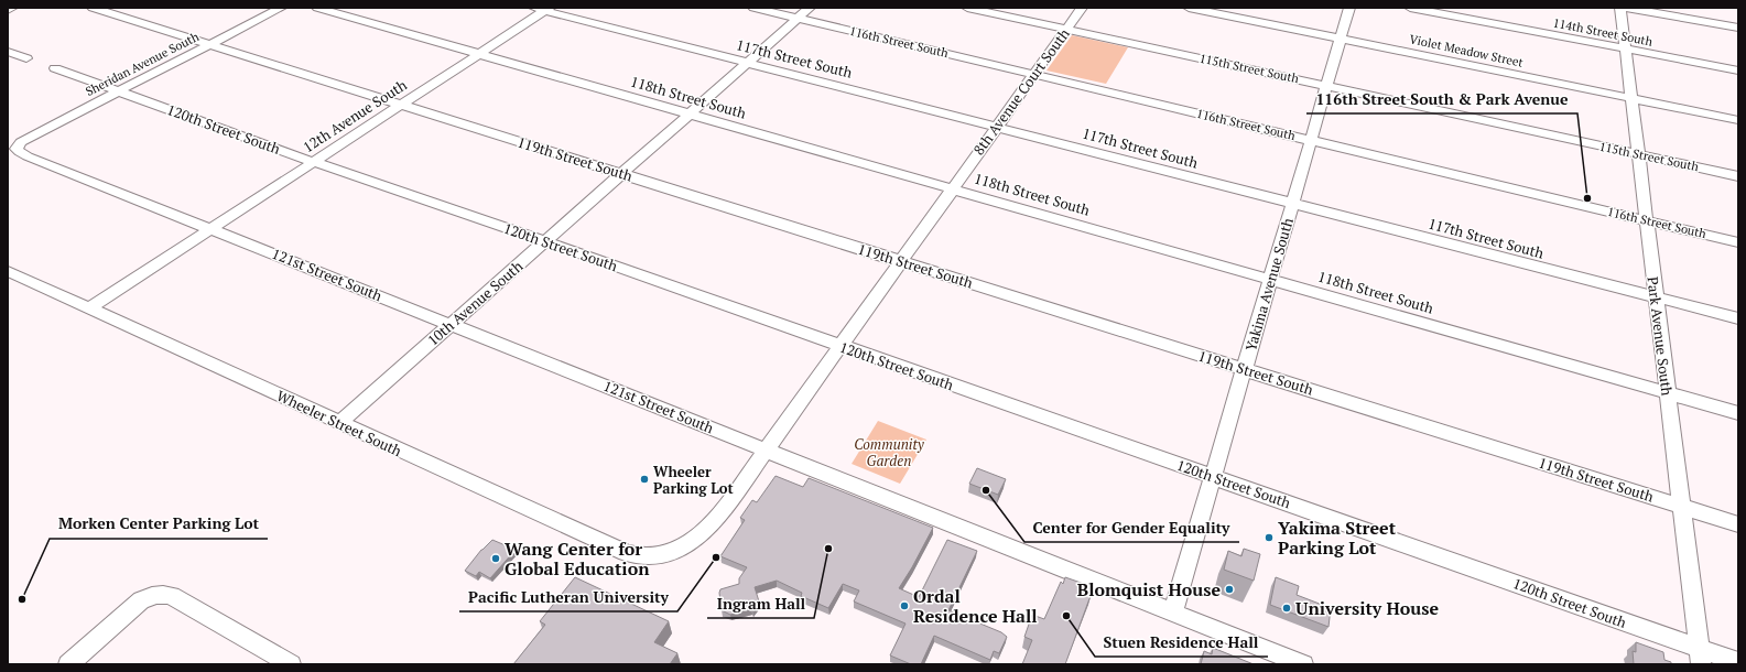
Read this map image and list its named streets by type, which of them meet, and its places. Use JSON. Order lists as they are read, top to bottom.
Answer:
{
  "streets": {
    "street": [
      "114th Street South",
      "116th Street South",
      "Violet Meadow Street",
      "117th Street South",
      "Sheridan Avenue South",
      "115th Street South",
      "8th Avenue Court South",
      "118th Street South",
      "12th Avenue South",
      "120th Street South",
      "119th Street South",
      "121st Street South",
      "Yakima Avenue South",
      "10th Avenue South",
      "Park Avenue South",
      "Wheeler Street South"
    ]
  },
  "crossings": [
    ["114th Street South", "Park Avenue South"],
    ["116th Street South", "8th Avenue Court South"],
    ["116th Street South", "Yakima Avenue South"],
    ["116th Street South", "10th Avenue South"],
    ["116th Street South", "Park Avenue South"],
    ["Violet Meadow Street", "Yakima Avenue South"],
    ["Violet Meadow Street", "Park Avenue South"],
    ["117th Street South", "8th Avenue Court South"],
    ["117th Street South", "12th Avenue South"],
    ["117th Street South", "Yakima Avenue South"],
    ["117th Street South", "10th Avenue South"],
    ["117th Street South", "Park Avenue South"],
    ["Sheridan Avenue South", "120th Street South"],
    ["Sheridan Avenue South", "119th Street South"],
    ["Sheridan Avenue South", "121st Street South"],
    ["115th Street South", "8th Avenue Court South"],
    ["115th Street South", "Yakima Avenue South"],
    ["115th Street South", "Park Avenue South"],
    ["8th Avenue Court South", "118th Street South"],
    ["8th Avenue Court South", "120th Street South"],
    ["8th Avenue Court South", "119th Street South"],
    ["8th Avenue Court South", "121st Street South"],
    ["8th Avenue Court South", "Wheeler Street South"],
    ["118th Street South", "12th Avenue South"],
    ["118th Street South", "Yakima Avenue South"],
    ["118th Street South", "10th Avenue South"],
    ["118th Street South", "Park Avenue South"],
    ["12th Avenue South", "120th Street South"],
    ["12th Avenue South", "119th Street South"],
    ["12th Avenue South", "121st Street South"],
    ["12th Avenue South", "Wheeler Street South"],
    ["120th Street South", "Yakima Avenue South"],
    ["120th Street South", "10th Avenue South"],
    ["120th Street South", "Park Avenue South"],
    ["119th Street South", "Yakima Avenue South"],
    ["119th Street South", "10th Avenue South"],
    ["119th Street South", "Park Avenue South"],
    ["121st Street South", "Yakima Avenue South"],
    ["121st Street South", "10th Avenue South"],
    ["10th Avenue South", "Wheeler Street South"]
  ],
  "parks": ["Community Garden"],
  "places": [
    "116th Street South & Park Avenue",
    "Wheeler Parking Lot",
    "Center for Gender Equality",
    "Yakima Street Parking Lot",
    "Ingram Hall",
    "Pacific Lutheran University",
    "Wang Center for Global Education",
    "Blomquist House",
    "Morken Center Parking Lot",
    "Ordal Residence Hall",
    "University House",
    "Stuen Residence Hall"
  ]
}
